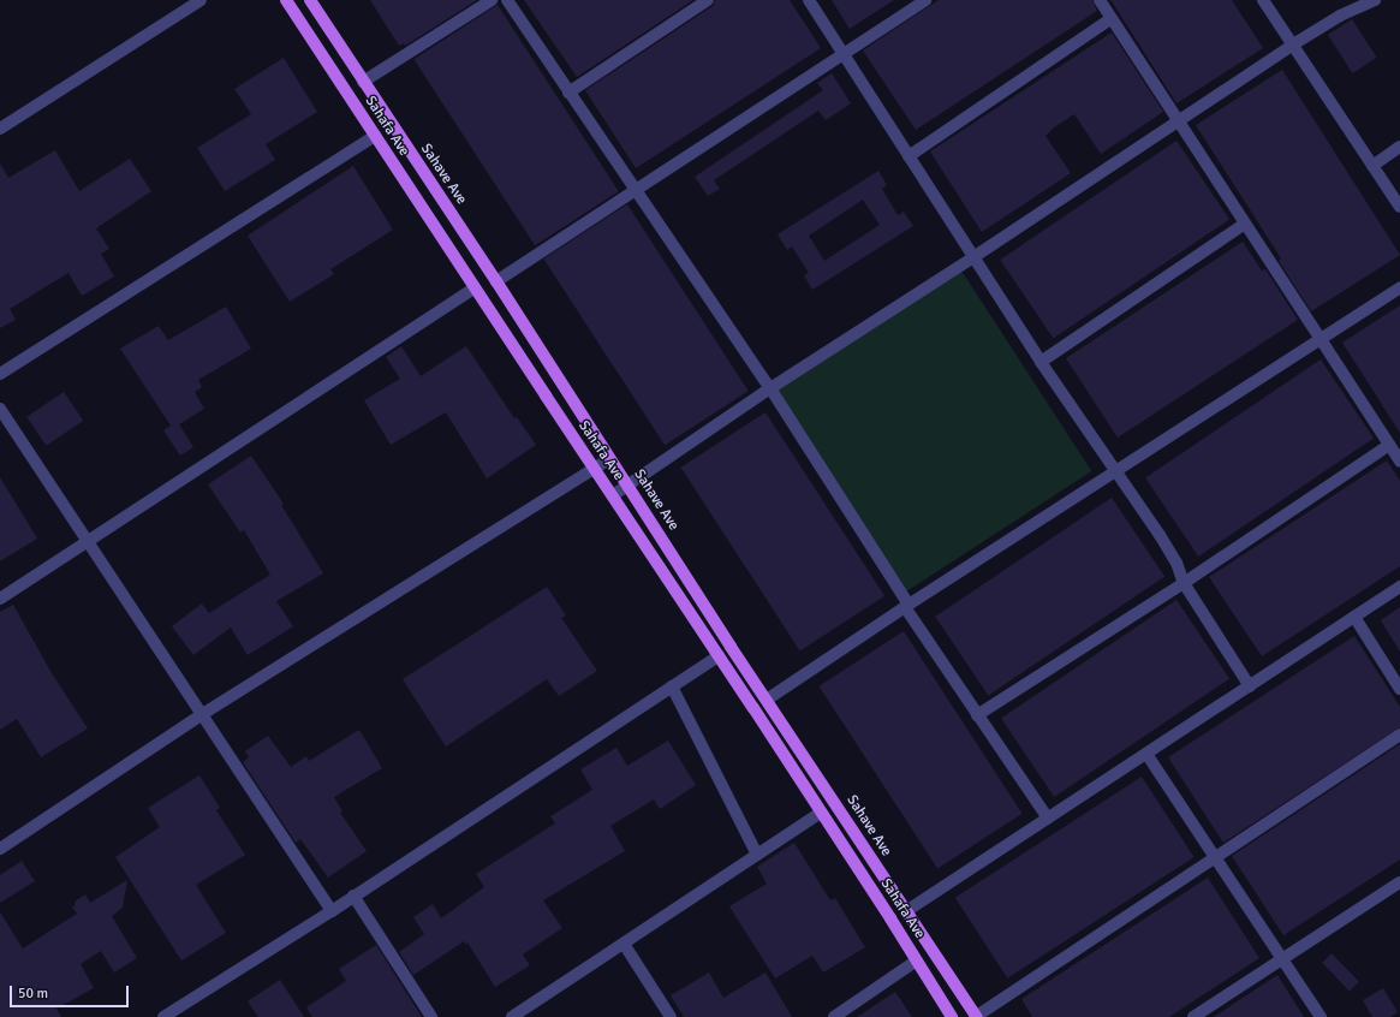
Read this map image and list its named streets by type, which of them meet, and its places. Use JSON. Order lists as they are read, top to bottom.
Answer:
{
  "streets": {
    "main road": ["Sahafa Ave", "Sahave Ave"]
  },
  "scale_bar": "50 m"
}
